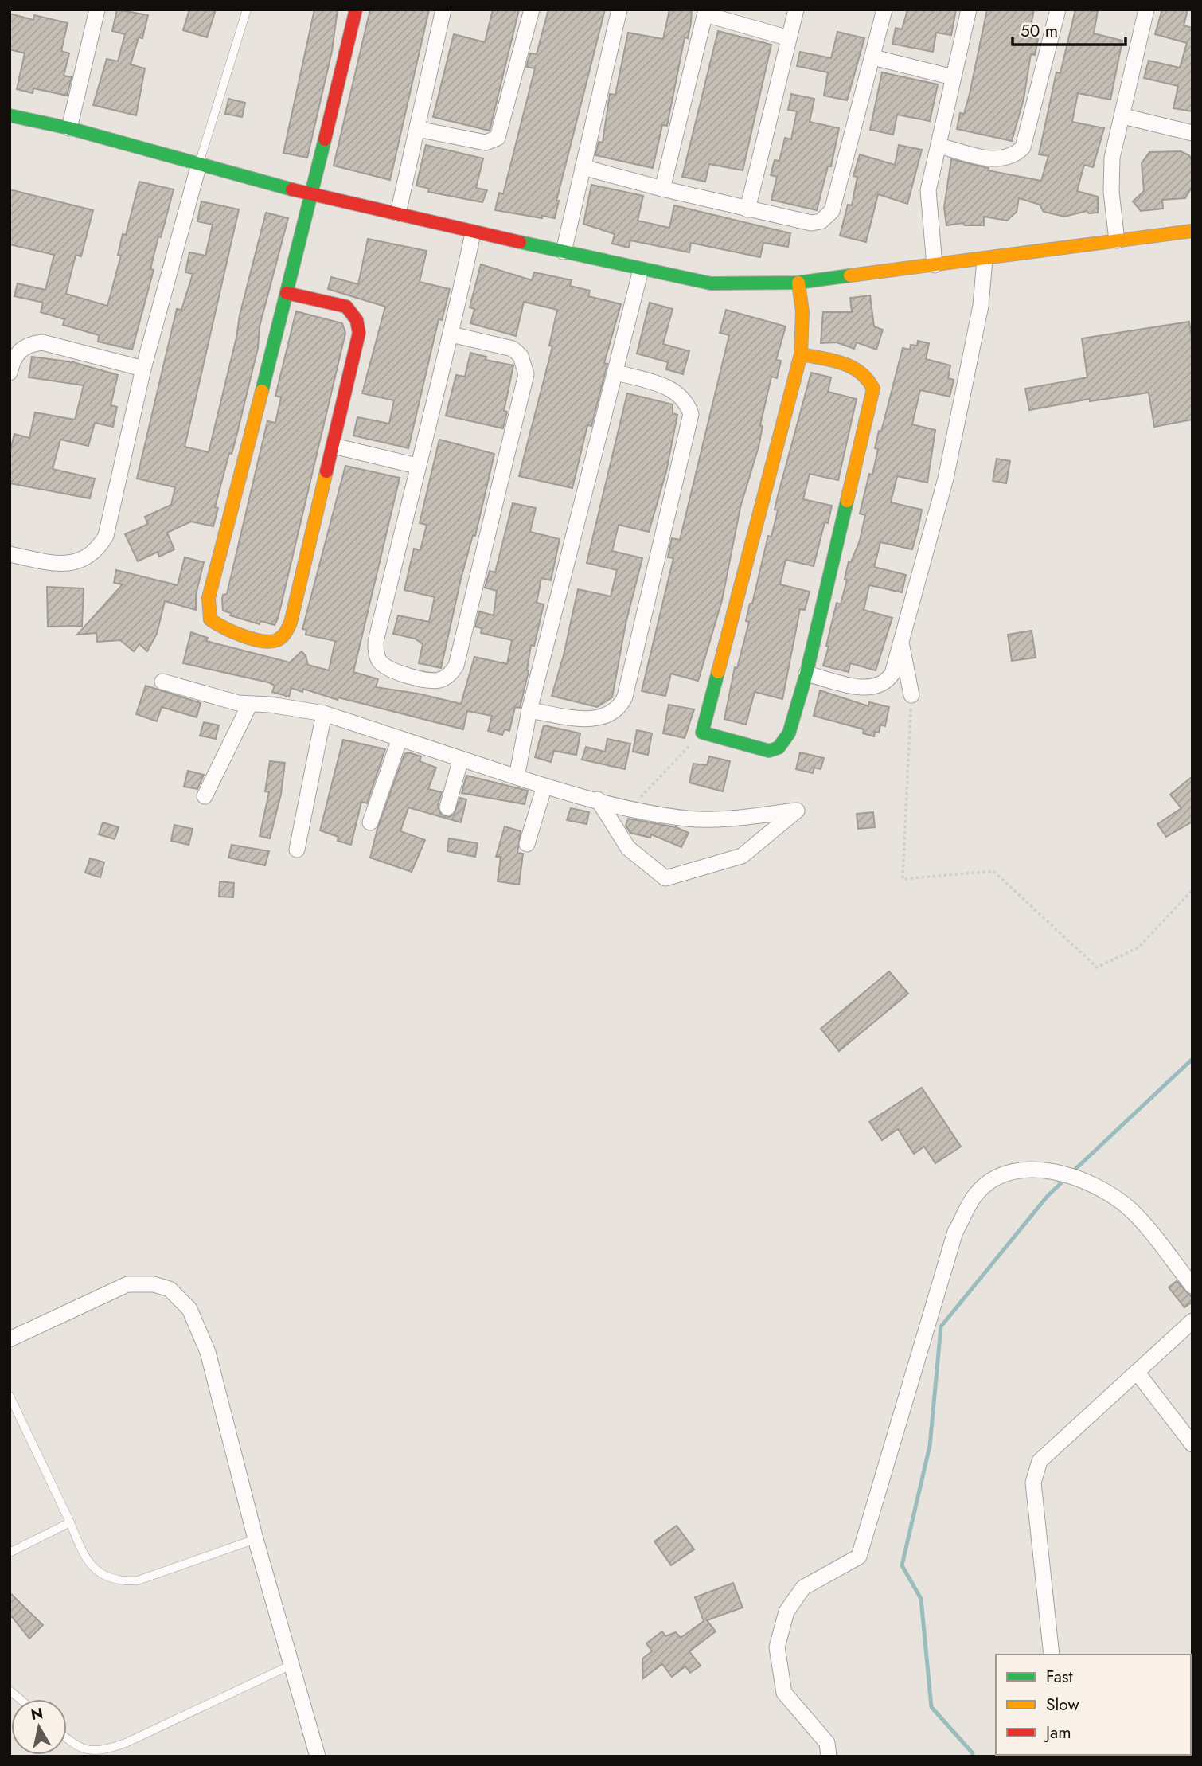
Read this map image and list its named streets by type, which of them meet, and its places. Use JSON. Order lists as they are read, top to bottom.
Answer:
{
  "legend": ["Fast", "Slow", "Jam"],
  "scale_bar": "50 m",
  "north": "top"
}
